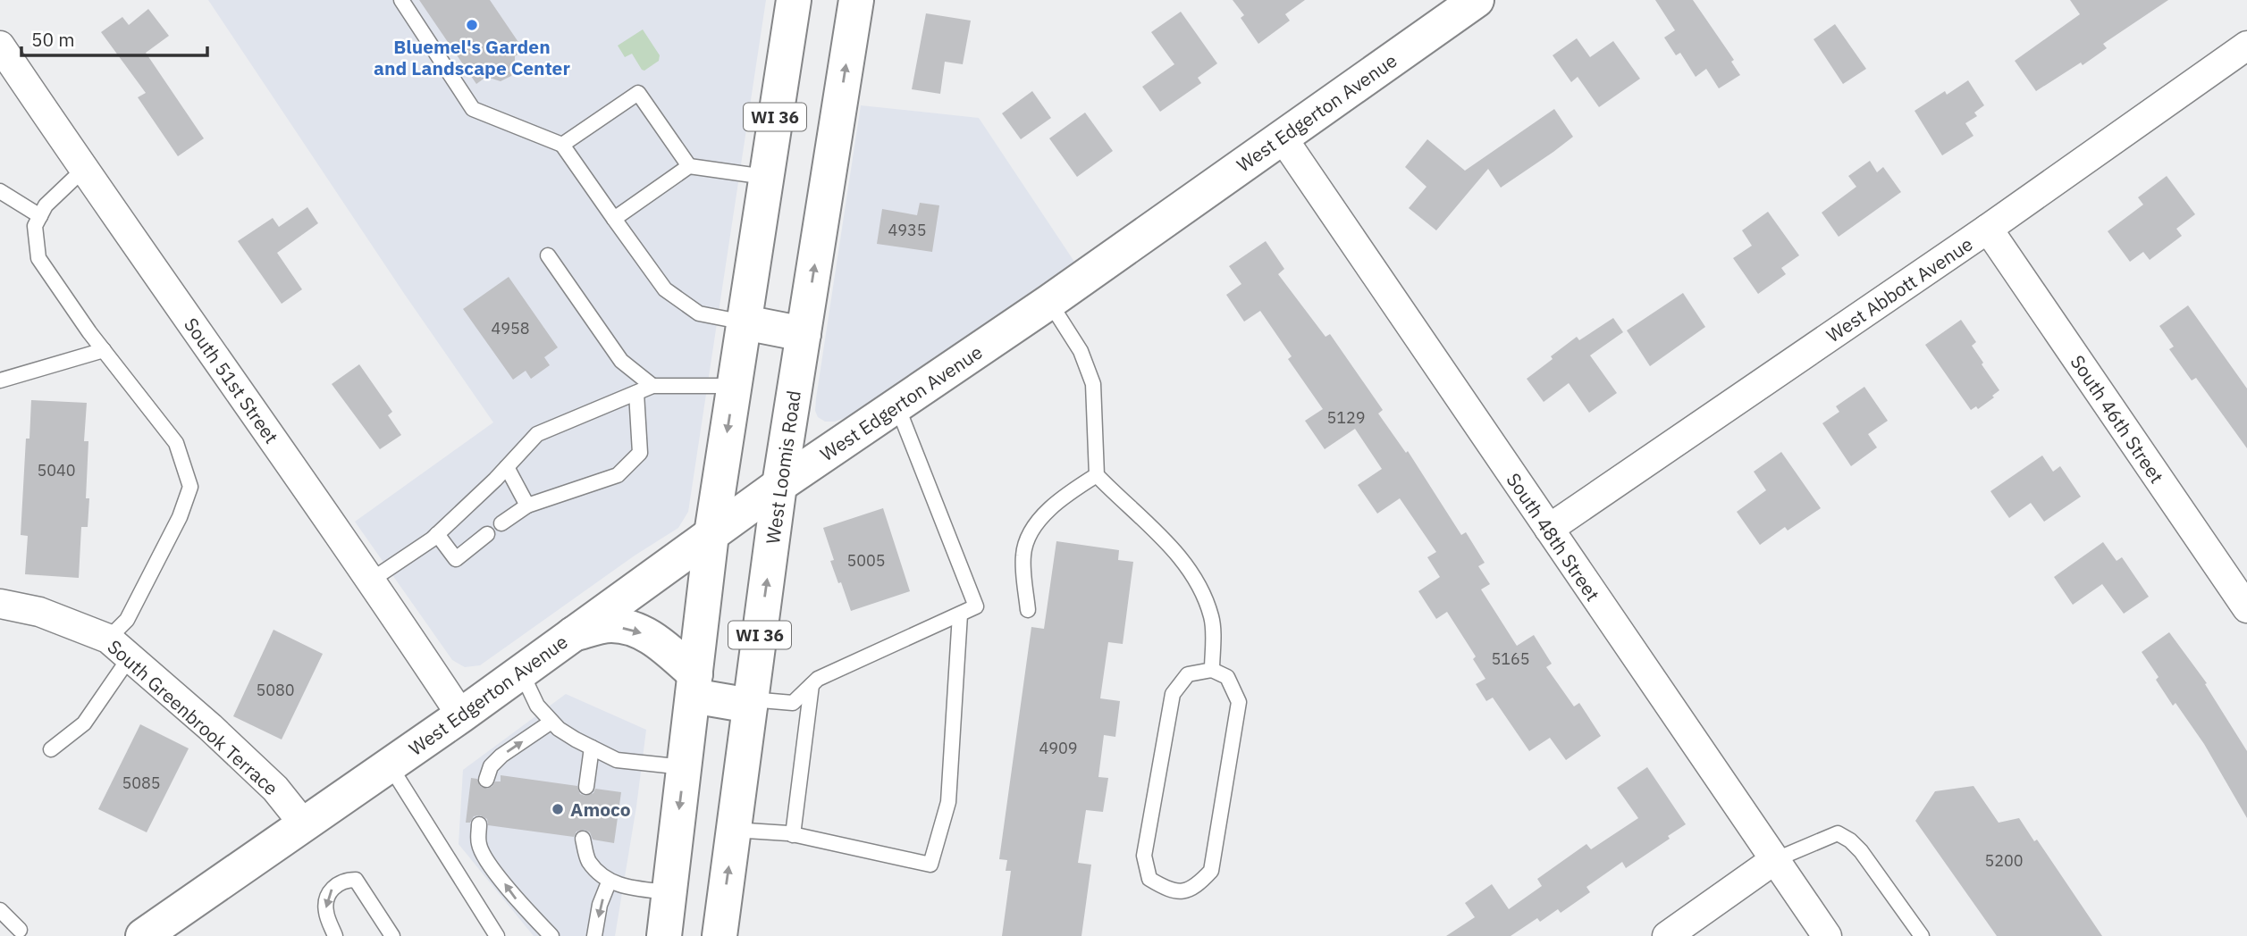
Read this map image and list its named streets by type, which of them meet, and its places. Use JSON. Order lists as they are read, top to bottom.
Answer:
{
  "streets": {
    "main road": ["West Edgerton Avenue", "WI 36", "West Loomis Road"],
    "street": [
      "West Abbott Avenue",
      "South 51st Street",
      "South 46th Street",
      "South 48th Street",
      "South Greenbrook Terrace"
    ]
  },
  "crossings": [
    ["West Edgerton Avenue", "WI 36"],
    ["West Edgerton Avenue", "South 51st Street"],
    ["West Edgerton Avenue", "West Loomis Road"],
    ["West Edgerton Avenue", "South 48th Street"],
    ["West Edgerton Avenue", "South Greenbrook Terrace"],
    ["West Abbott Avenue", "South 46th Street"],
    ["West Abbott Avenue", "South 48th Street"]
  ],
  "places": ["Bluemel's Garden and Landscape Center", "Amoco"],
  "house_numbers": [
    "4935",
    "4958",
    "5129",
    "5040",
    "5005",
    "5165",
    "5080",
    "4909",
    "5085",
    "5200"
  ],
  "scale_bar": "50 m"
}
